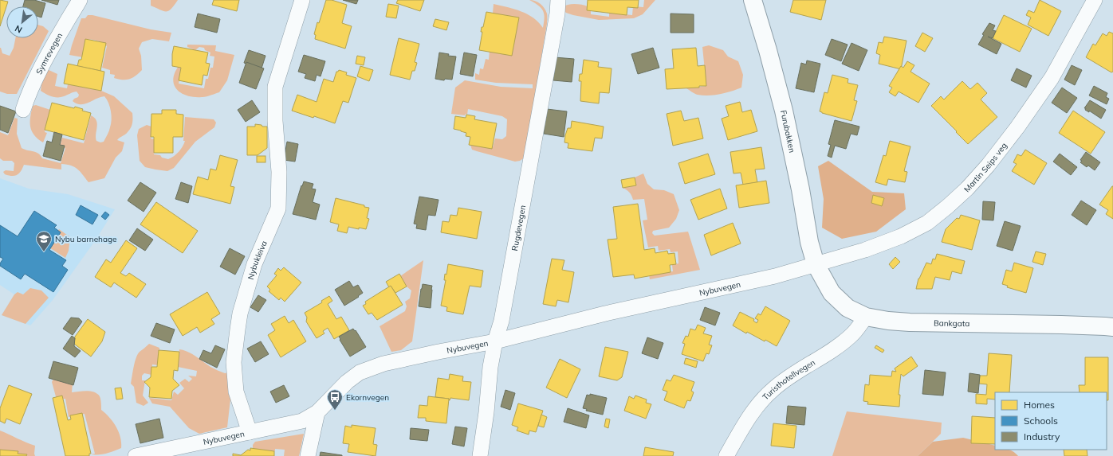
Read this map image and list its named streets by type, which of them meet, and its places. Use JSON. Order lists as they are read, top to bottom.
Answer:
{
  "streets": {
    "street": [
      "Symrevegen",
      "Furubakken",
      "Martin Seips veg",
      "Rugdevegen",
      "Nybukleiva",
      "Nybuvegen",
      "Bankgata",
      "Turisthotellvegen"
    ]
  },
  "crossings": [
    ["Furubakken", "Martin Seips veg"],
    ["Furubakken", "Nybuvegen"],
    ["Furubakken", "Bankgata"],
    ["Martin Seips veg", "Nybuvegen"],
    ["Martin Seips veg", "Bankgata"],
    ["Rugdevegen", "Nybuvegen"],
    ["Nybukleiva", "Nybuvegen"],
    ["Nybuvegen", "Bankgata"],
    ["Bankgata", "Turisthotellvegen"]
  ],
  "places": {
    "school or university": ["Nybu barnehage"],
    "bus stop": ["Ekornvegen"]
  },
  "legend": ["Homes", "Schools", "Industry"],
  "north": "bottom left"
}
